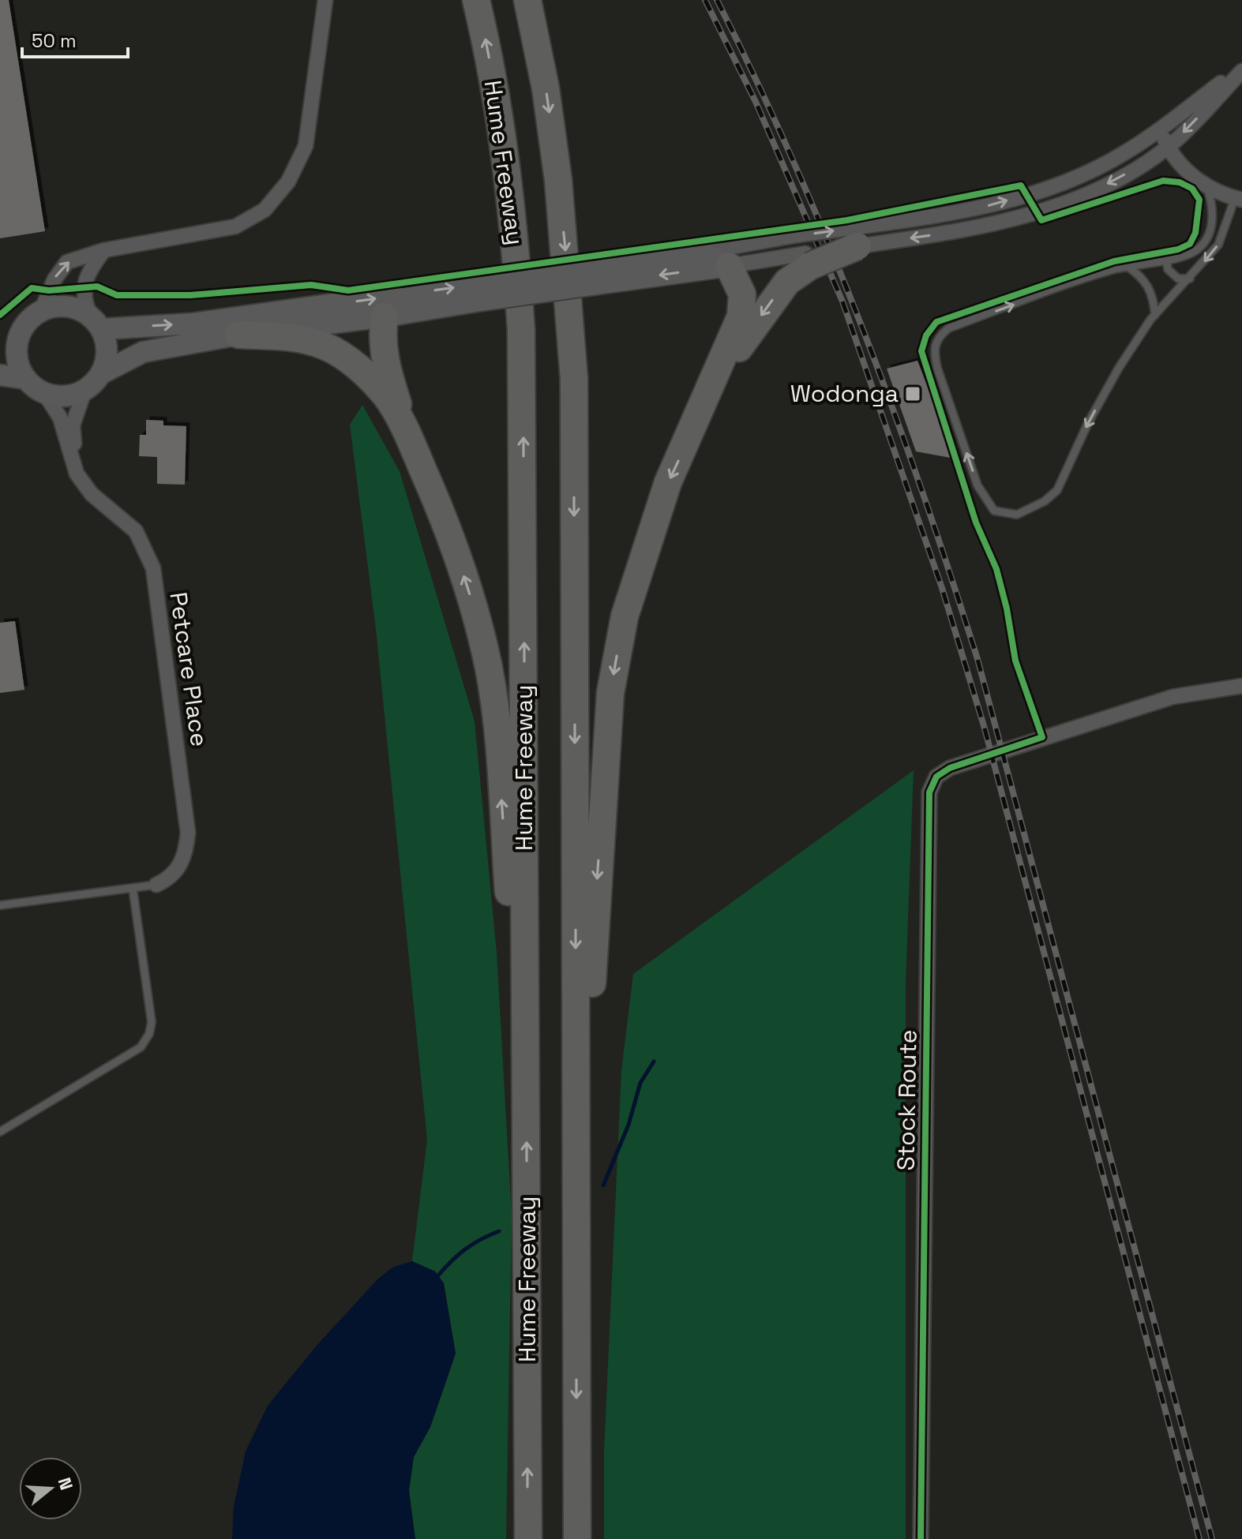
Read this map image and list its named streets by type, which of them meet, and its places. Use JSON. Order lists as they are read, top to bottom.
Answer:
{
  "streets": {
    "highway": ["Hume Freeway"],
    "street": ["Petcare Place", "Stock Route"]
  },
  "places": {
    "transit": ["Wodonga"]
  },
  "scale_bar": "50 m",
  "north": "right"
}
